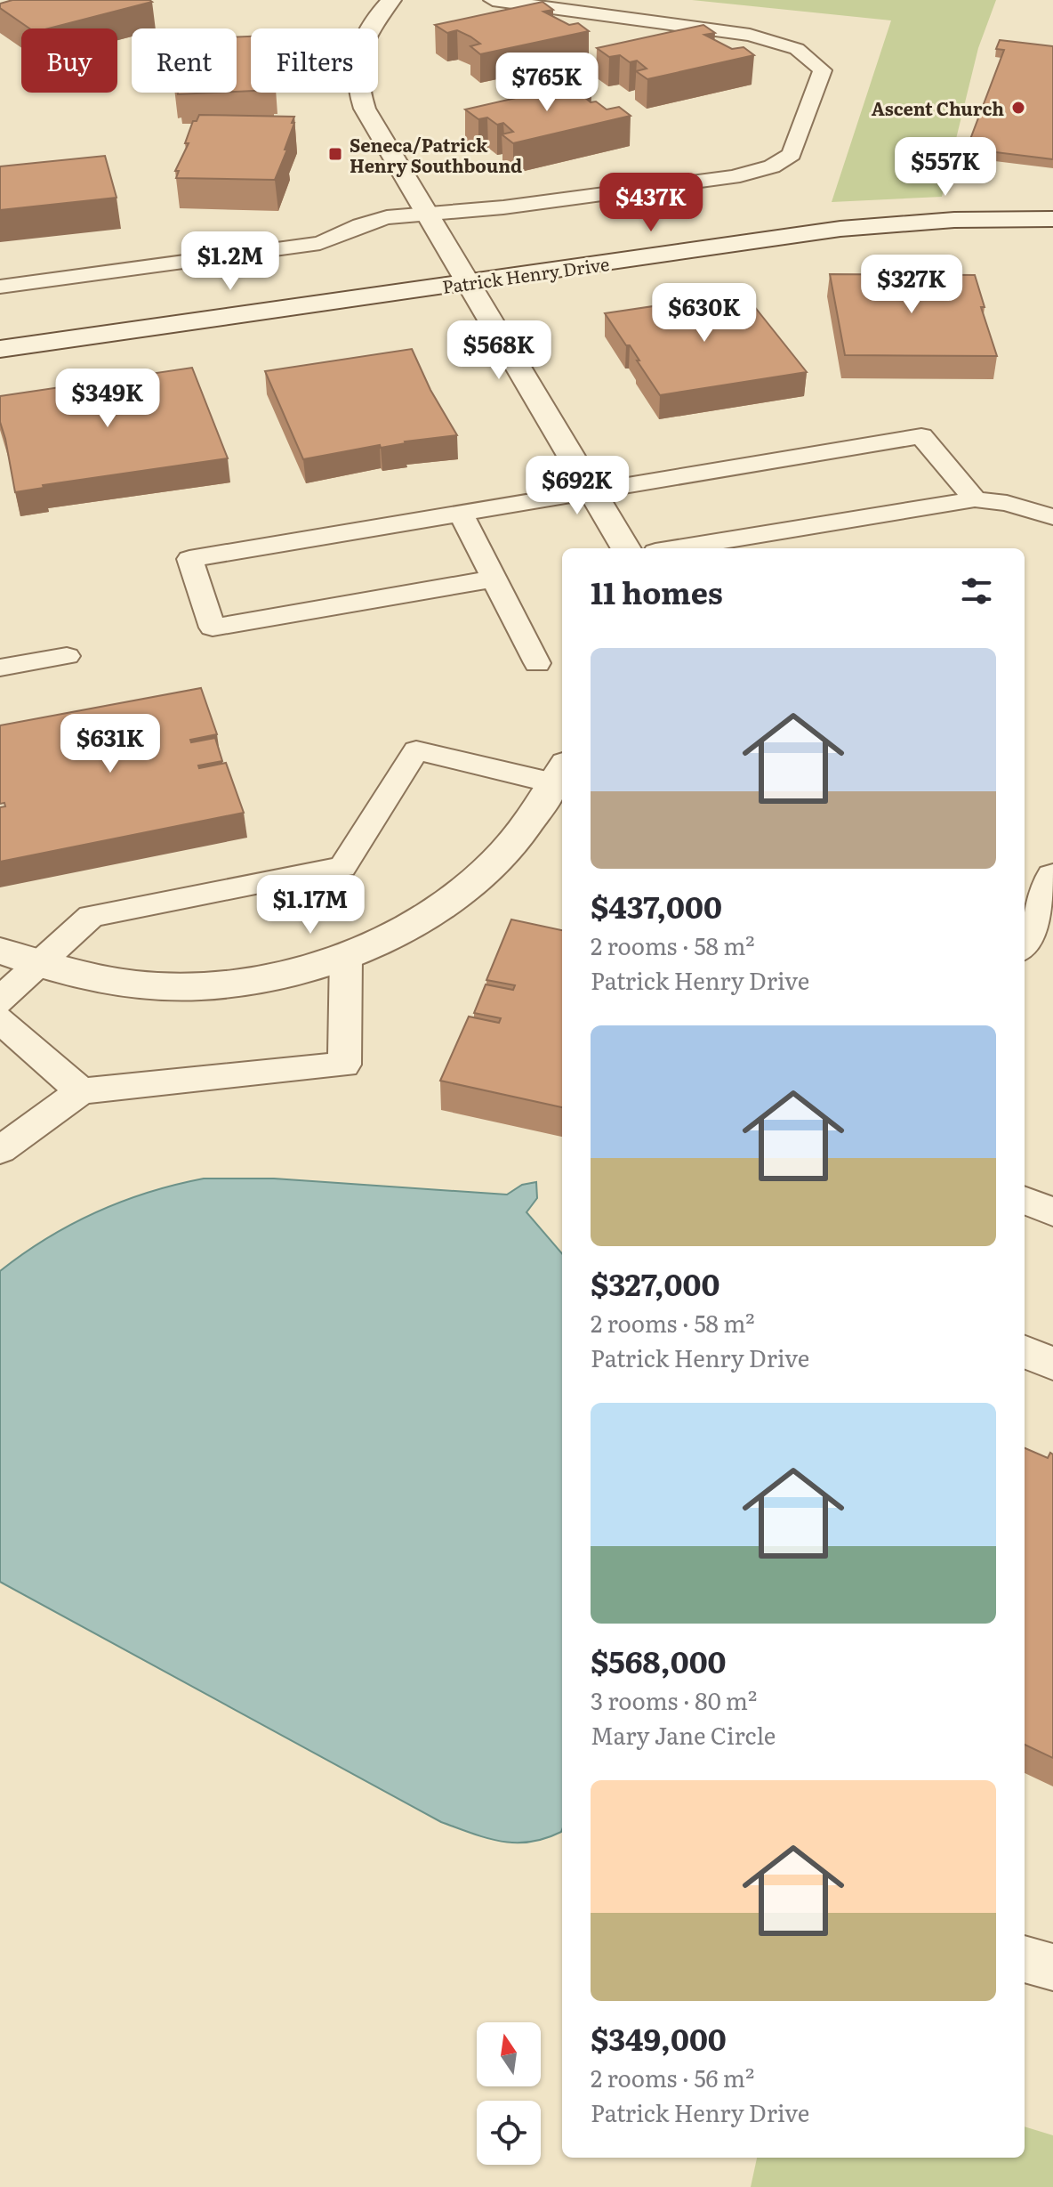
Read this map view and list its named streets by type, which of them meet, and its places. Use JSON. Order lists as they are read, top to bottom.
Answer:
{
  "streets": {
    "street": ["Patrick Henry Drive"]
  },
  "places": {
    "other": ["Ascent Church"],
    "transit": ["Seneca/Patrick Henry Southbound"]
  },
  "north": "top",
  "page": {
    "chip": ["Buy", "Rent", "Filters"],
    "price": [
      "$765K",
      "$557K",
      "$437K",
      "$1.2M",
      "$327K",
      "$630K",
      "$568K",
      "$349K",
      "$692K",
      "$631K",
      "$1.17M"
    ],
    "heading": "11 homes",
    "list": [
      {
        "name": "$437,000",
        "note": "2 rooms · 58 m² · Patrick Henry Drive"
      },
      {
        "name": "$327,000",
        "note": "2 rooms · 58 m² · Patrick Henry Drive"
      },
      {
        "name": "$568,000",
        "note": "3 rooms · 80 m² · Mary Jane Circle"
      },
      {
        "name": "$349,000",
        "note": "2 rooms · 56 m² · Patrick Henry Drive"
      }
    ]
  }
}
